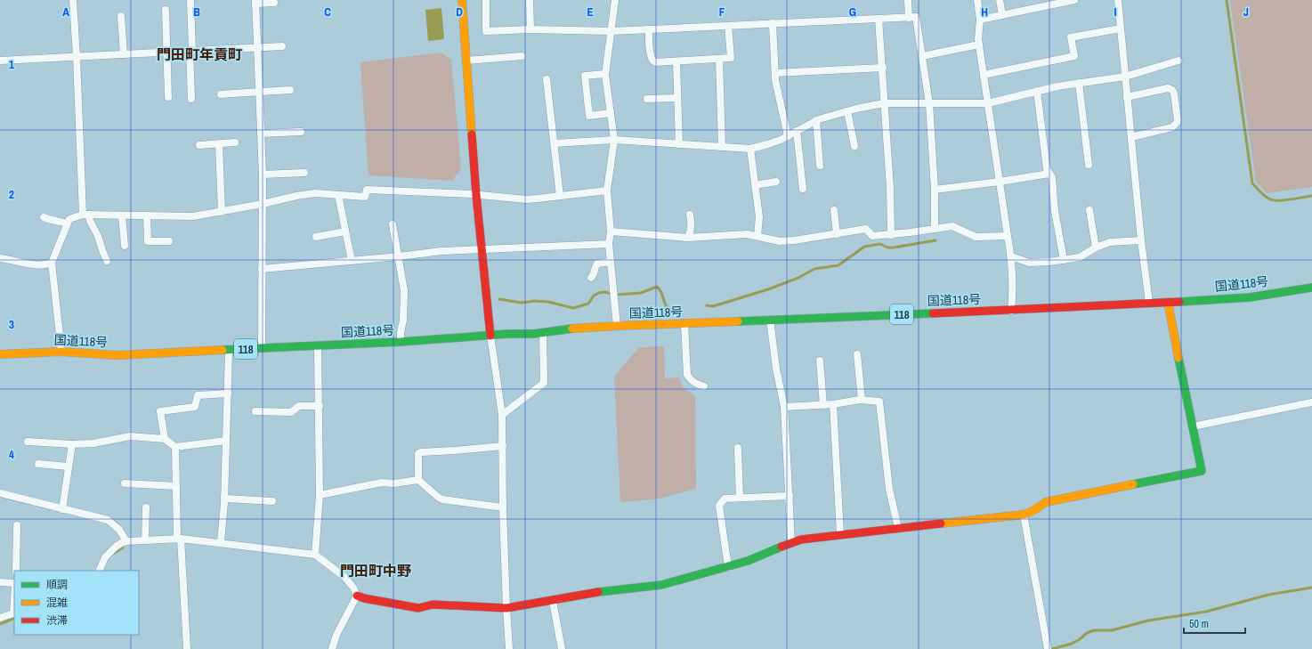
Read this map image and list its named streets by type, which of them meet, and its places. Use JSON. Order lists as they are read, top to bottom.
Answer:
{
  "streets": {
    "main road": ["国道118号", "118"]
  },
  "districts": ["門田町年貢町", "門田町中野"],
  "legend": ["順調", "混雑", "渋滞"],
  "scale_bar": "50 m",
  "grid": {
    "columns": [
      "A",
      "B",
      "C",
      "D",
      "E",
      "F",
      "G",
      "H",
      "I",
      "J"
    ],
    "rows": [
      "1",
      "2",
      "3",
      "4"
    ]
  }
}
